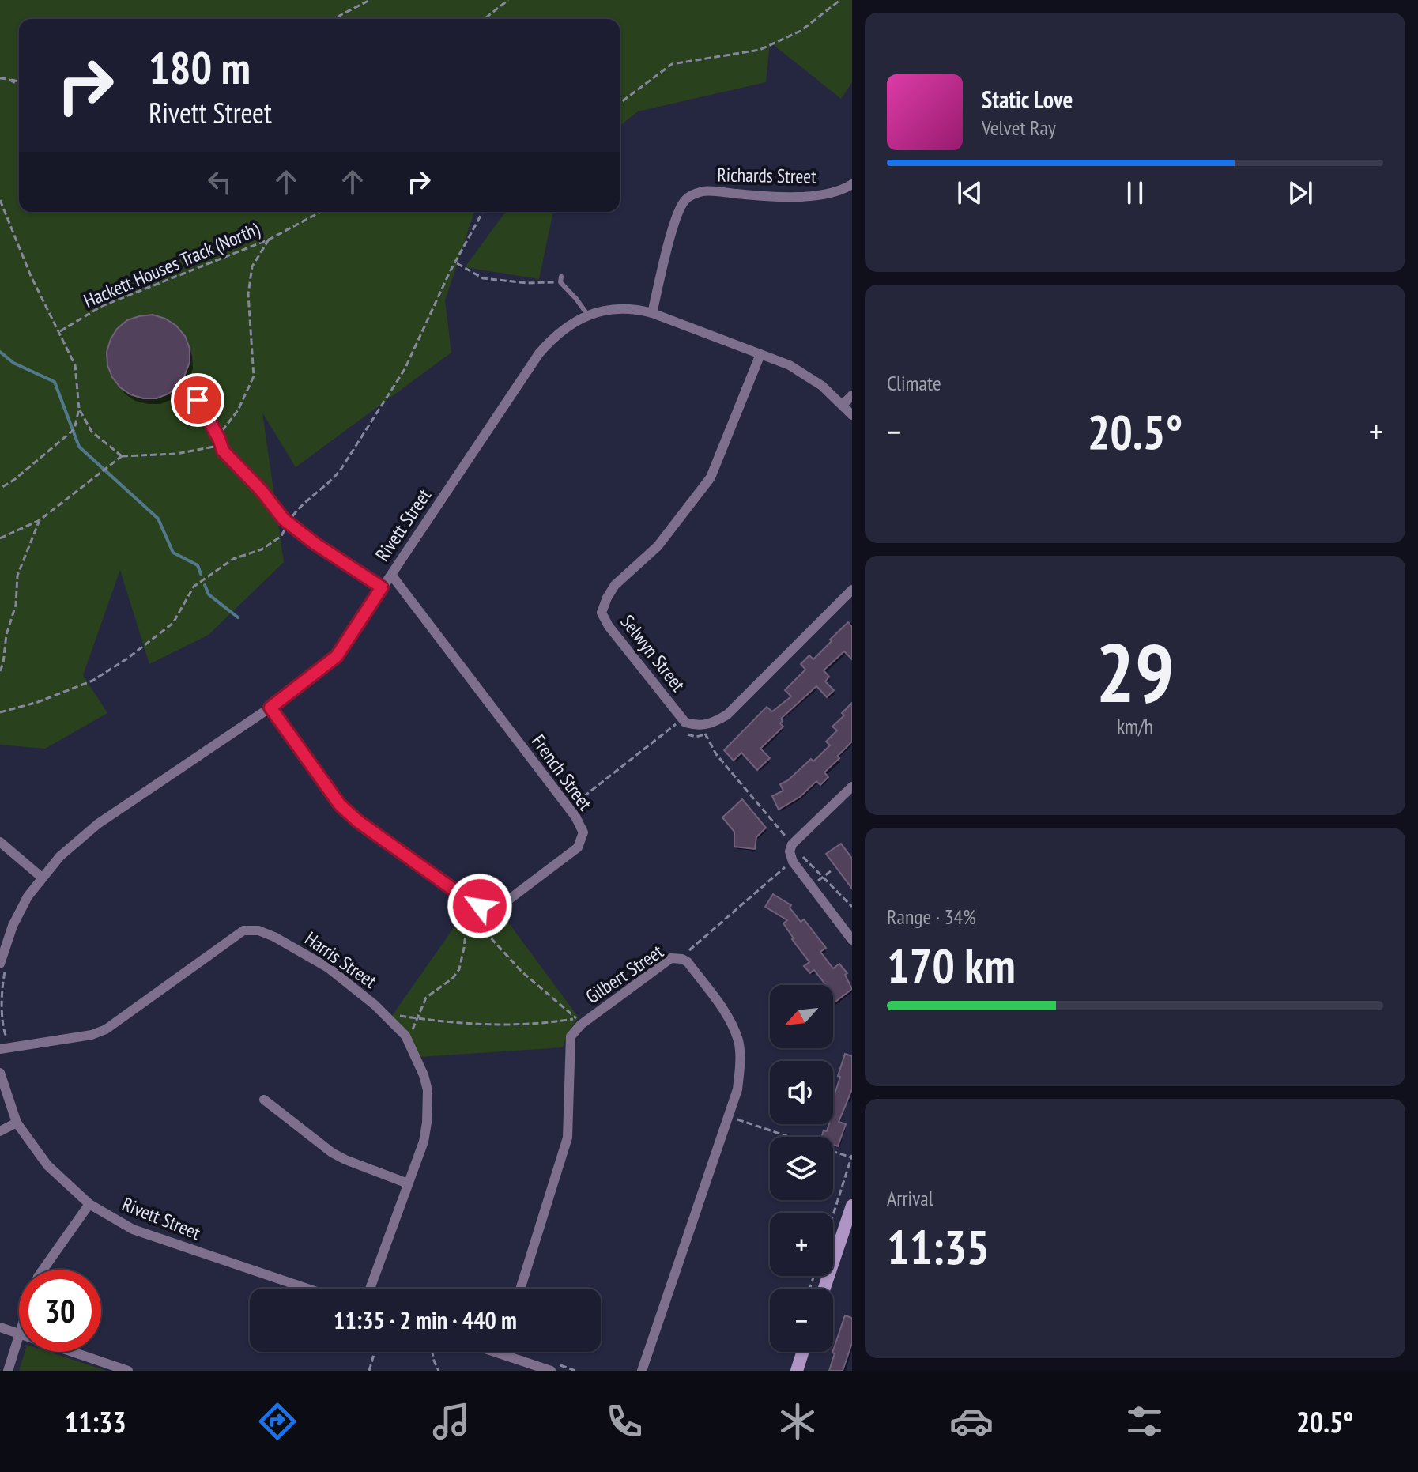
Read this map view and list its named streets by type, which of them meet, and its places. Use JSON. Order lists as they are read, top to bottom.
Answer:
{
  "streets": {
    "street": [
      "Richards Street",
      "Rivett Street",
      "Selwyn Street",
      "French Street",
      "Harris Street",
      "Gilbert Street"
    ],
    "path": ["Hackett Houses Track (North)"]
  },
  "crossings": [
    ["Richards Street", "Rivett Street"],
    ["Rivett Street", "Selwyn Street"],
    ["Rivett Street", "French Street"]
  ],
  "north": "bottom left",
  "page": {
    "turn": ["180 m", "Rivett Street"],
    "song": ["Static Love", "Velvet Ray"],
    "tile": [
      "Climate",
      ["29", "km/h"],
      ["Range · 34%", "170 km"],
      ["Arrival", "11:35"]
    ],
    "heat": ["−", "20.5°", "+"],
    "map_buttons": ["+", "−"],
    "limit": "30",
    "trip": "11:35 · 2 min · 440 m",
    "tabs": ["11:33", "20.5°"]
  }
}
